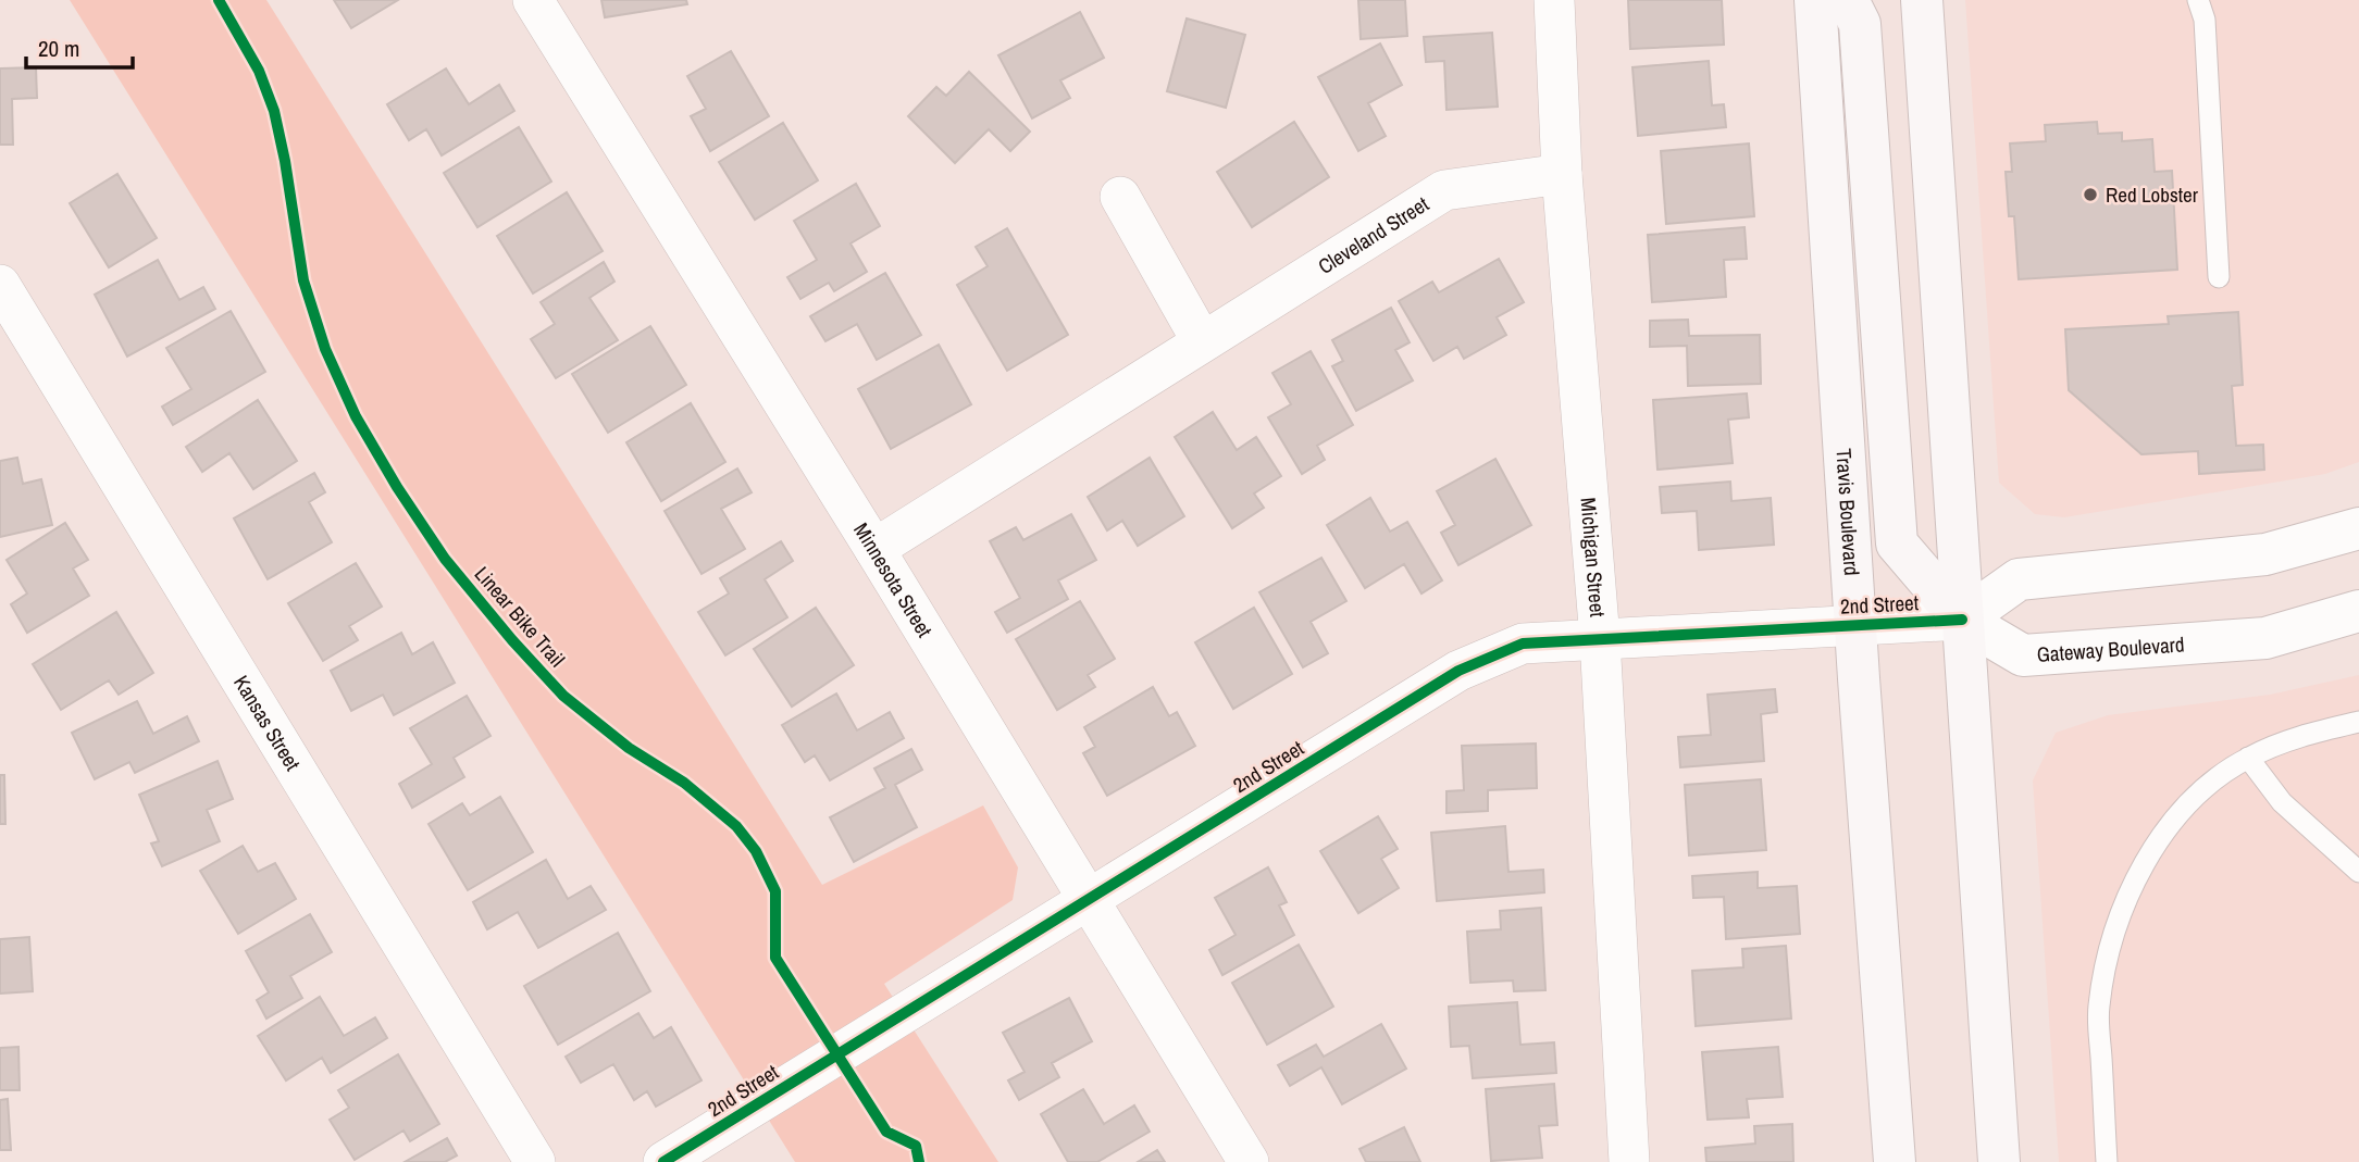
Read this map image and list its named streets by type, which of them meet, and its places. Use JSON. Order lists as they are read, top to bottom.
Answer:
{
  "streets": {
    "main road": ["Travis Boulevard"],
    "street": [
      "Cleveland Street",
      "Michigan Street",
      "Minnesota Street",
      "2nd Street",
      "Gateway Boulevard",
      "Kansas Street"
    ],
    "cycle path": ["Linear Bike Trail"]
  },
  "crossings": [
    ["Cleveland Street", "Michigan Street"],
    ["Cleveland Street", "Minnesota Street"],
    ["Travis Boulevard", "2nd Street"],
    ["Michigan Street", "2nd Street"],
    ["Minnesota Street", "2nd Street"],
    ["2nd Street", "Gateway Boulevard"]
  ],
  "places": ["Red Lobster"],
  "scale_bar": "20 m"
}
